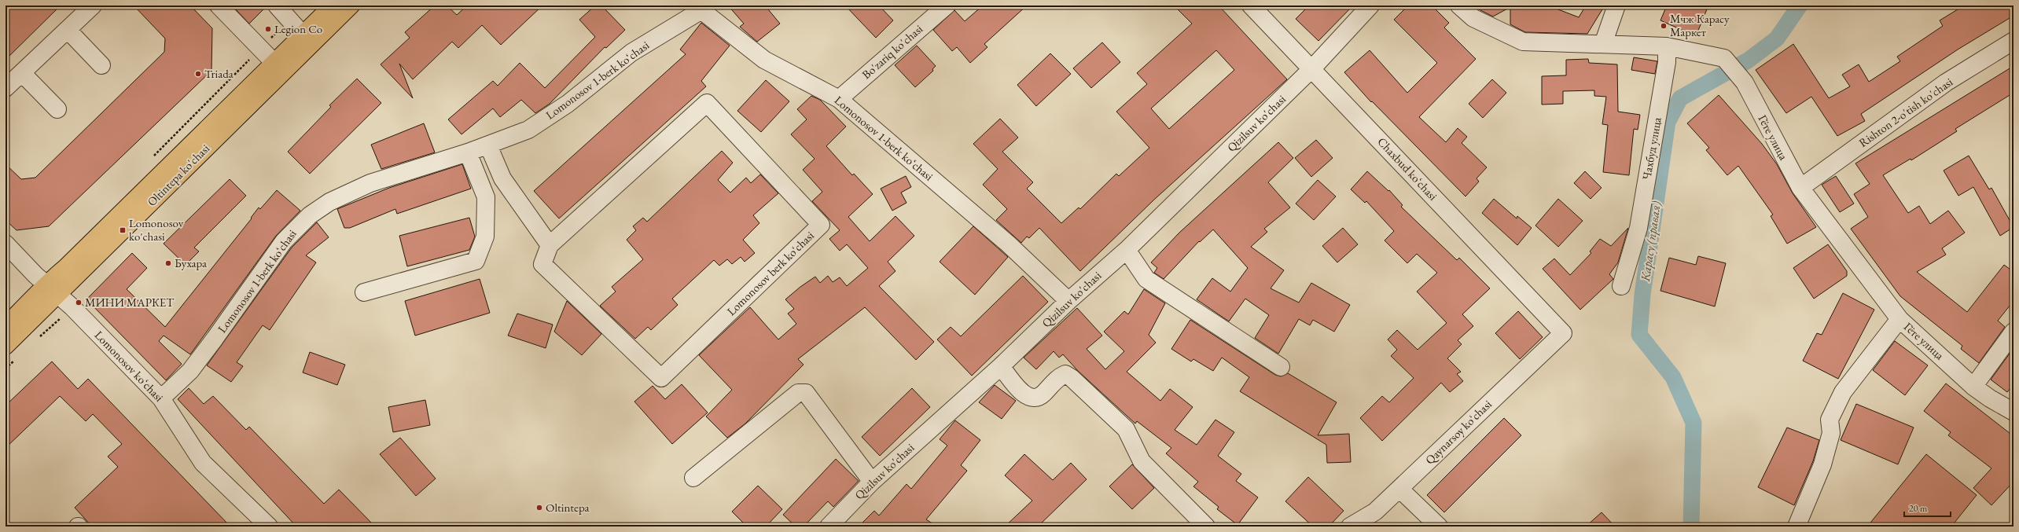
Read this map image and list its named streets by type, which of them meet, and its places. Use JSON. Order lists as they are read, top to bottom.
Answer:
{
  "streets": {
    "main road": ["Oltintepa ko'chasi"],
    "street": [
      "Bo'zariq ko'chasi",
      "Lomonosov 1-berk koʻchasi",
      "Rishton 2-o'tish ko'chasi",
      "Qizilsuv ko'chasi",
      "Гёте улица",
      "Чахбуд улица",
      "Chaxbud koʻchasi",
      "Lomonosov berk koʻchasi",
      "Lomonosov koʻchasi",
      "Qaynarsoy koʻchasi"
    ]
  },
  "crossings": [
    ["Bo'zariq ko'chasi", "Lomonosov 1-berk koʻchasi"],
    ["Lomonosov 1-berk koʻchasi", "Qizilsuv ko'chasi"],
    ["Lomonosov 1-berk koʻchasi", "Lomonosov koʻchasi"],
    ["Rishton 2-o'tish ko'chasi", "Гёте улица"],
    ["Qizilsuv ko'chasi", "Chaxbud koʻchasi"],
    ["Гёте улица", "Чахбуд улица"],
    ["Chaxbud koʻchasi", "Qaynarsoy koʻchasi"],
    ["Oltintepa ko'chasi", "Lomonosov koʻchasi"]
  ],
  "water": ["Карасу (правая)"],
  "places": {
    "other": [
      "Мчж Карасу Маркет",
      "Legion Co",
      "Triada",
      "Бухара",
      "МИНИ МАРКЕТ",
      "Oltintepa"
    ],
    "transit": ["Lomonosov ko'chasi"]
  },
  "scale_bar": "20 m"
}
